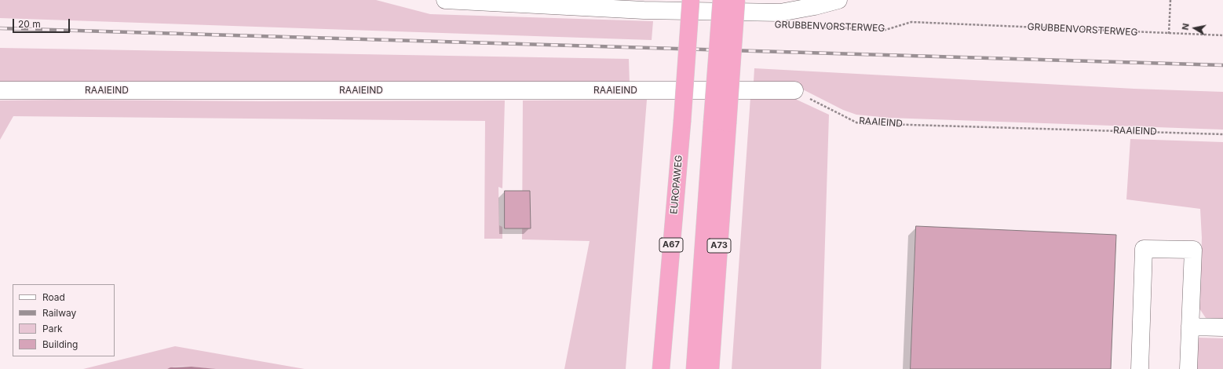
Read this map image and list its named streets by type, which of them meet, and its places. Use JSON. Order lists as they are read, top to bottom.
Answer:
{
  "streets": {
    "highway": ["EUROPAWEG", "A67", "A73"],
    "street": ["GRUBBENVORSTERWEG", "RAAIEIND"]
  },
  "legend": [
    "Road",
    "Railway",
    "Park",
    "Building"
  ],
  "scale_bar": "20 m",
  "north": "left"
}
